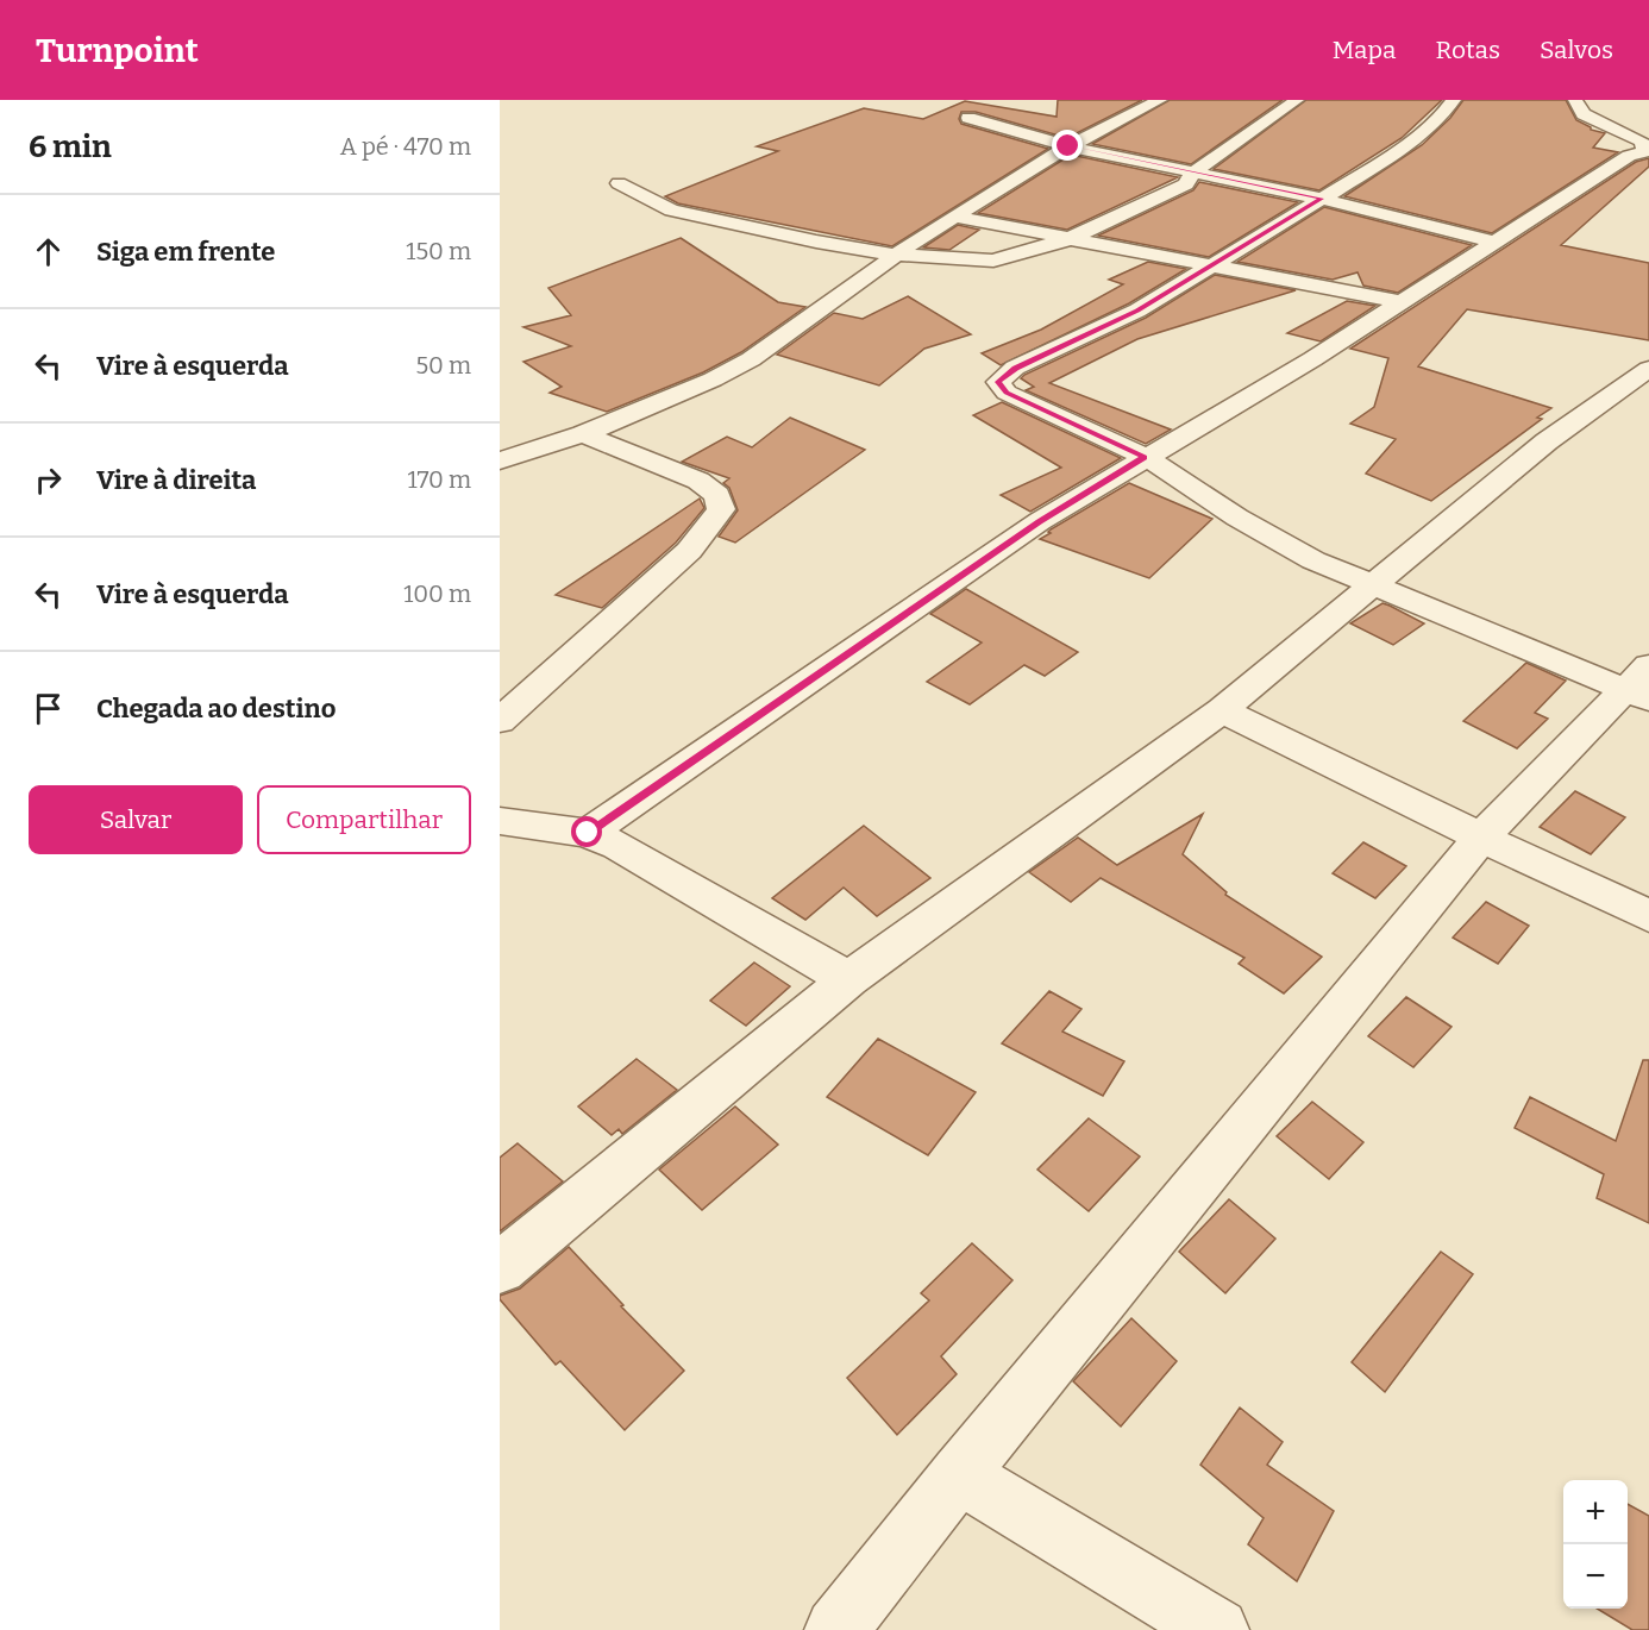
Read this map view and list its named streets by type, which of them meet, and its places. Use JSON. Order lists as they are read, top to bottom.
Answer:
{
  "page": {
    "header": "Turnpoint",
    "nav": ["Mapa", "Rotas", "Salvos"],
    "heading": ["6 min", "A pé · 470 m"],
    "list": [
      ["Siga em frente", "150 m"],
      ["Vire à esquerda", "50 m"],
      ["Vire à direita", "170 m"],
      ["Vire à esquerda", "100 m"],
      "Chegada ao destino"
    ],
    "buttons": ["Salvar", "Compartilhar"],
    "map_buttons": ["+", "−"]
  }
}
